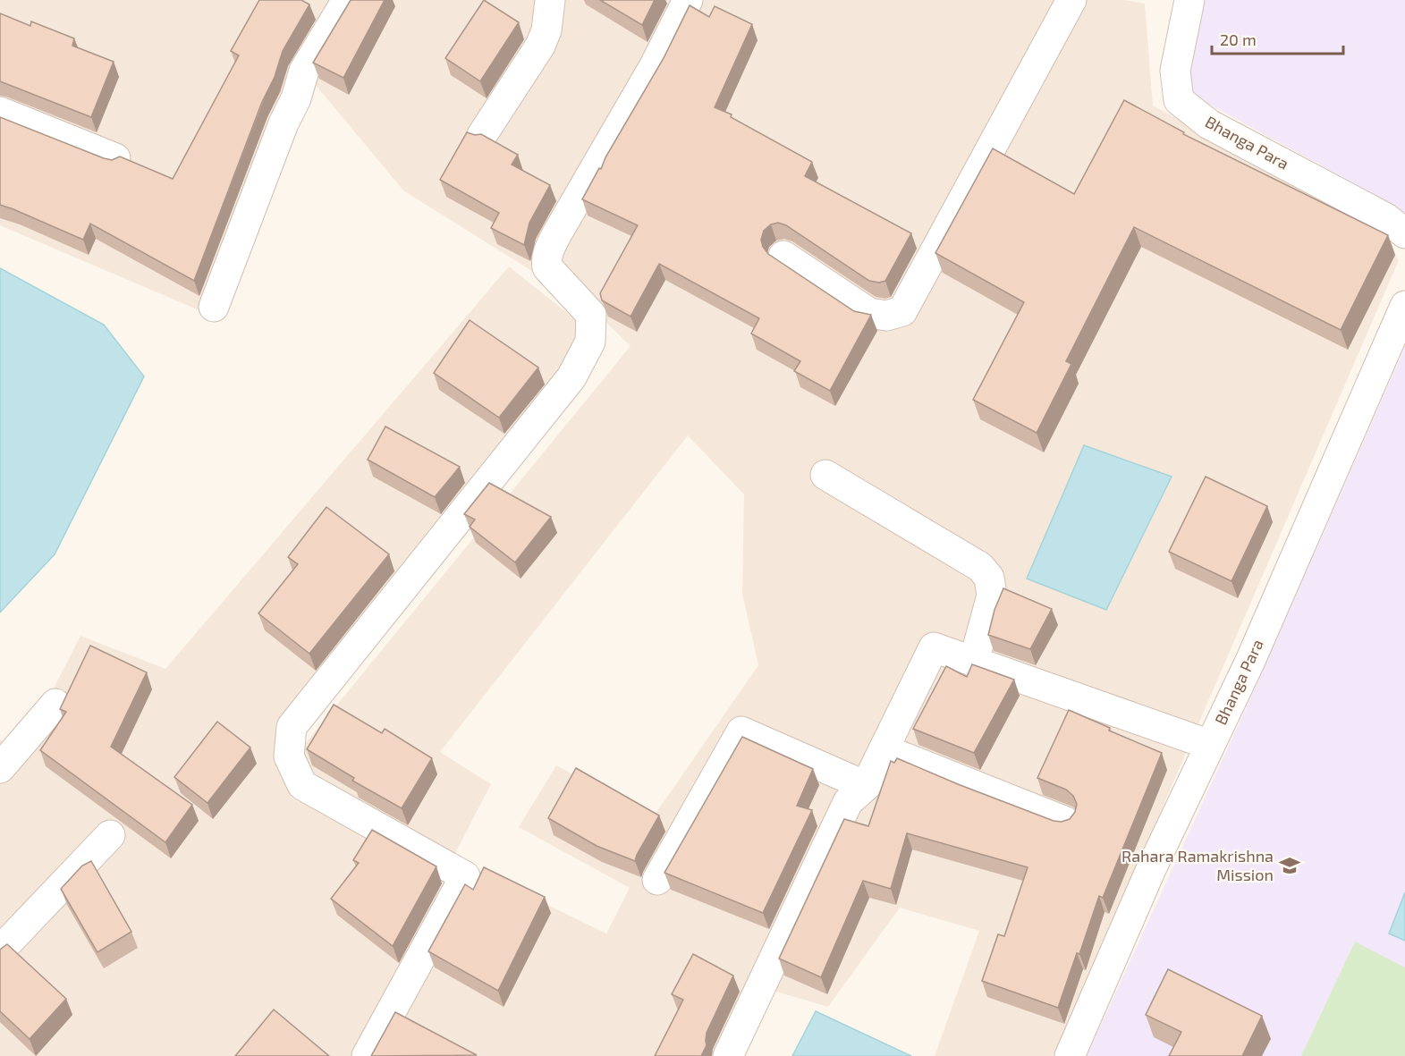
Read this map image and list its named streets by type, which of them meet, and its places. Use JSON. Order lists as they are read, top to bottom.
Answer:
{
  "streets": {
    "street": ["Bhanga Para"]
  },
  "places": {
    "school or university": ["Rahara Ramakrishna Mission"]
  },
  "scale_bar": "20 m"
}
